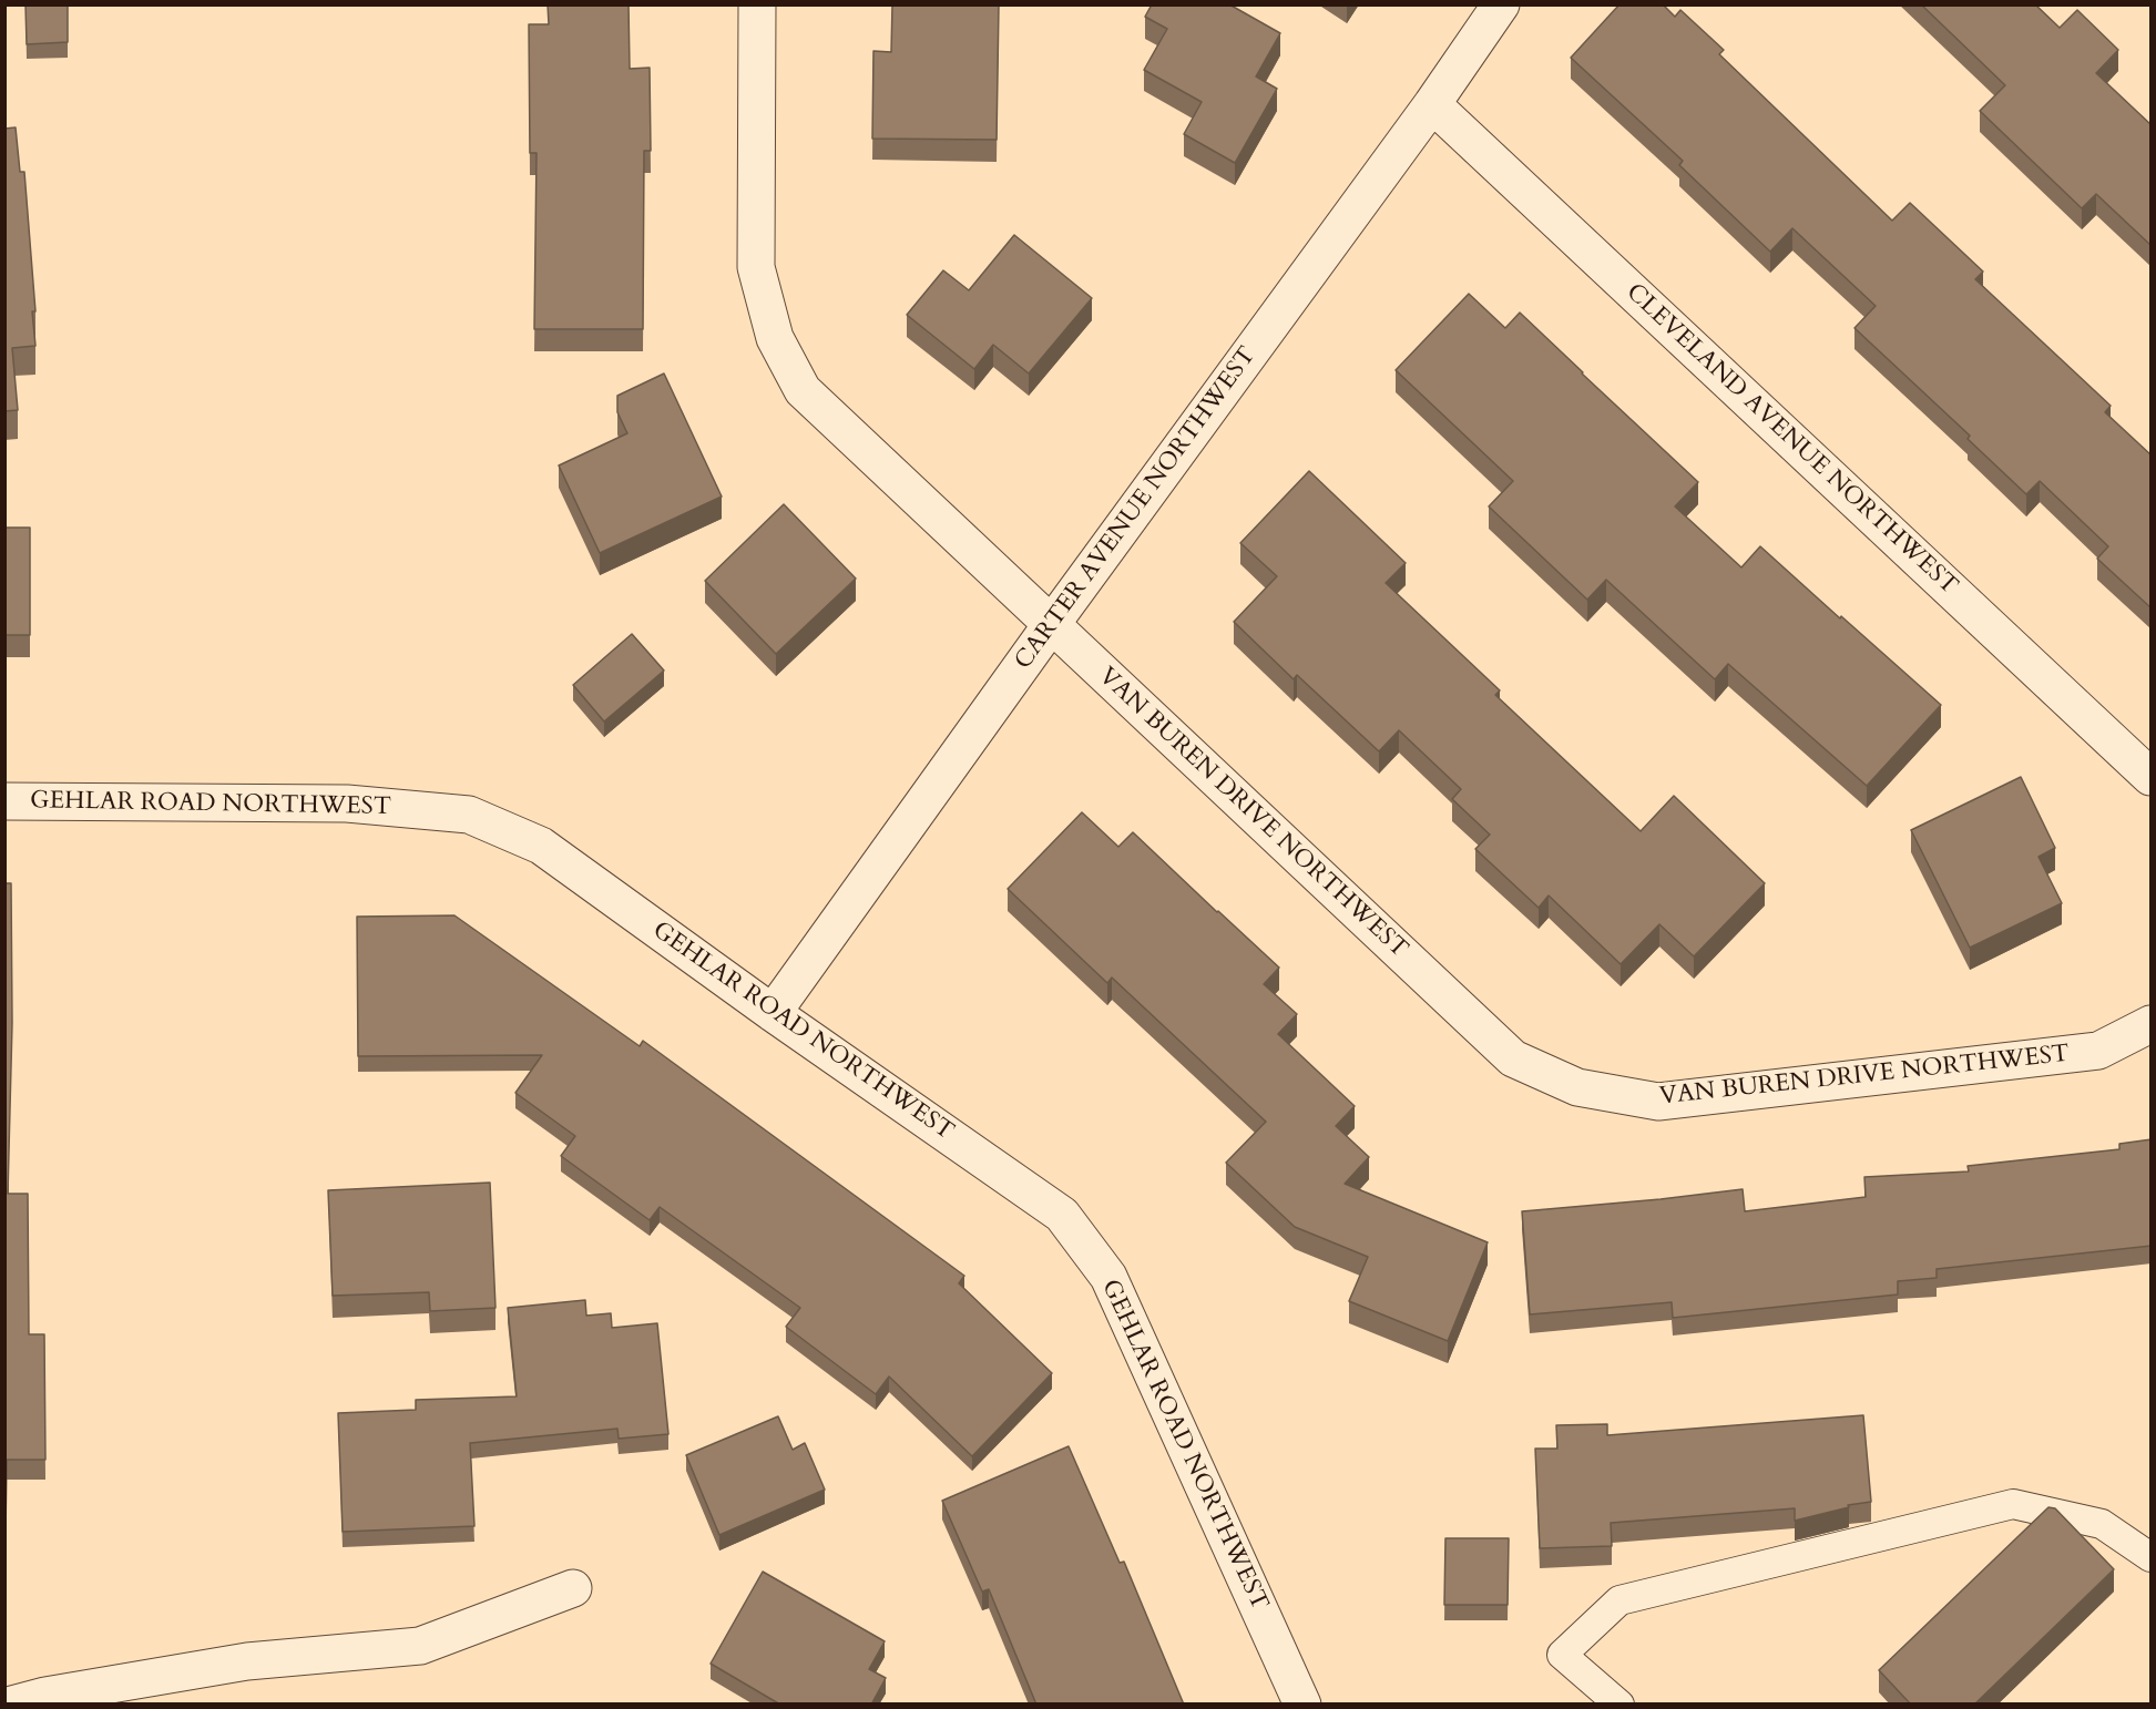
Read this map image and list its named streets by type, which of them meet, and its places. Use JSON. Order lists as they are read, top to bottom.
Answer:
{
  "streets": {
    "street": [
      "CLEVELAND AVENUE NORTHWEST",
      "CARTER AVENUE NORTHWEST",
      "GEHLAR ROAD NORTHWEST",
      "VAN BUREN DRIVE NORTHWEST"
    ]
  },
  "crossings": [
    ["CLEVELAND AVENUE NORTHWEST", "CARTER AVENUE NORTHWEST"],
    ["CARTER AVENUE NORTHWEST", "GEHLAR ROAD NORTHWEST"],
    ["CARTER AVENUE NORTHWEST", "VAN BUREN DRIVE NORTHWEST"]
  ]
}
